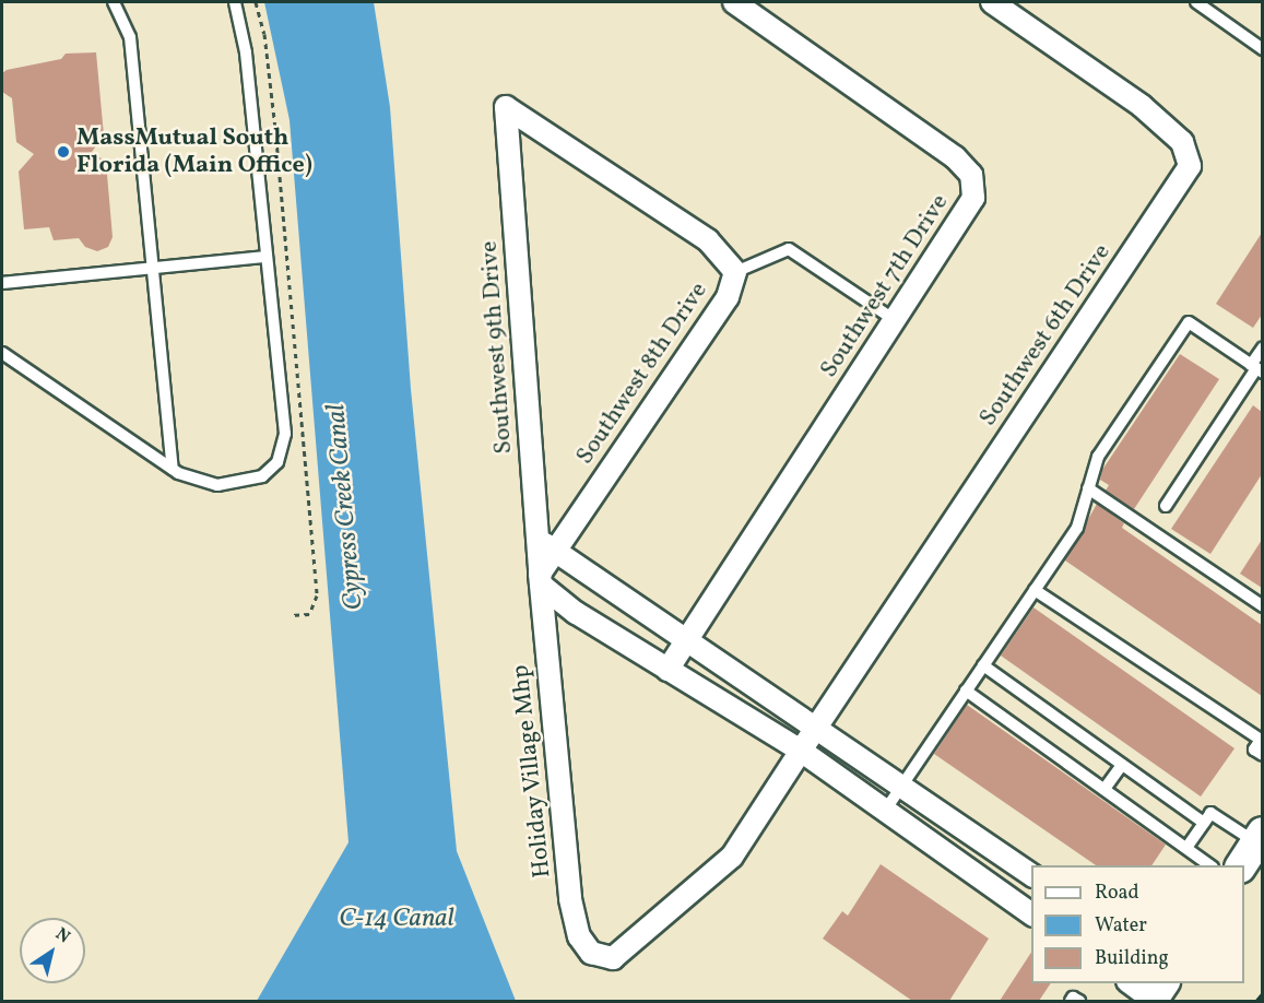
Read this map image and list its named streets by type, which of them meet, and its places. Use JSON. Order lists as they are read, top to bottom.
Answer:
{
  "streets": {
    "street": [
      "Southwest 7th Drive",
      "Southwest 6th Drive",
      "Southwest 9th Drive",
      "Southwest 8th Drive",
      "Holiday Village Mhp"
    ]
  },
  "crossings": [
    ["Southwest 6th Drive", "Holiday Village Mhp"],
    ["Southwest 9th Drive", "Southwest 8th Drive"],
    ["Southwest 9th Drive", "Holiday Village Mhp"],
    ["Southwest 8th Drive", "Holiday Village Mhp"]
  ],
  "water": ["Cypress Creek Canal", "C-14 Canal"],
  "places": ["MassMutual South Florida (Main Office)"],
  "legend": ["Road", "Water", "Building"],
  "north": "top right"
}
